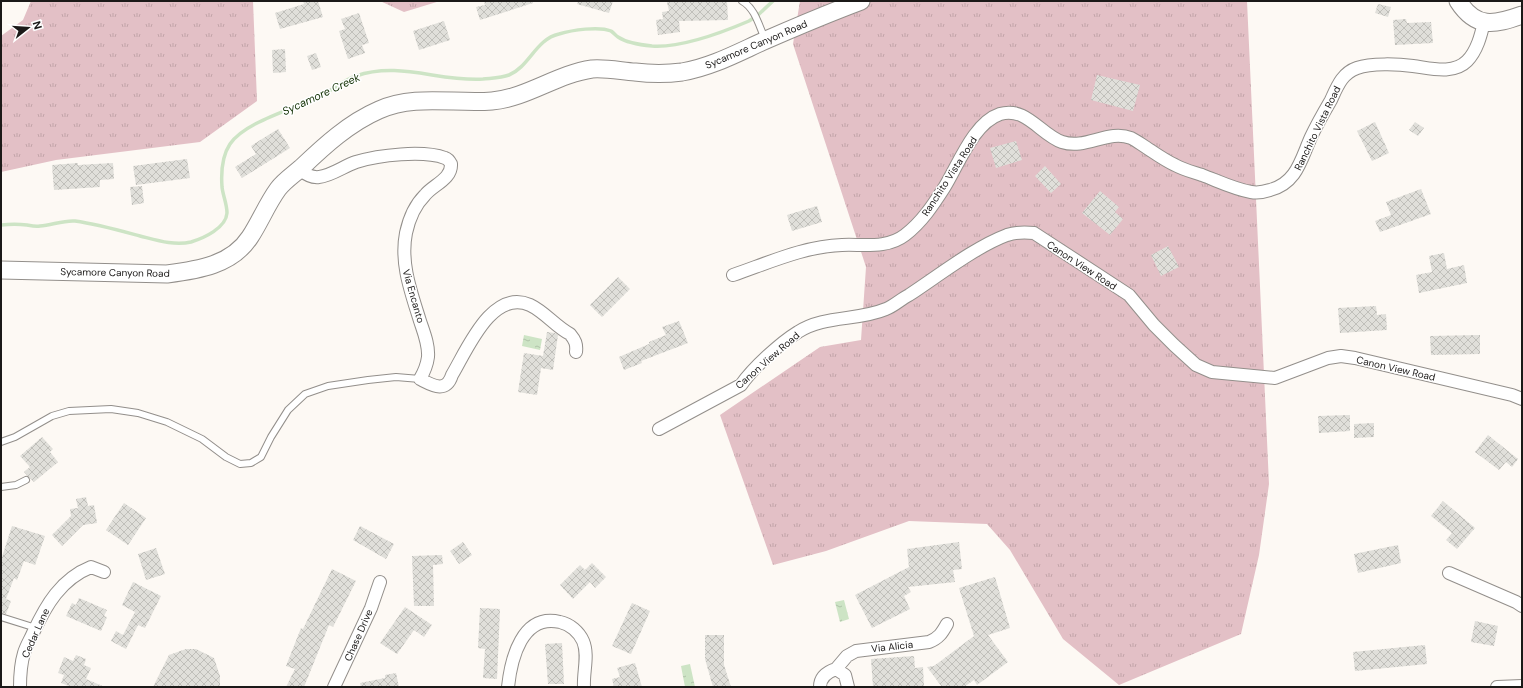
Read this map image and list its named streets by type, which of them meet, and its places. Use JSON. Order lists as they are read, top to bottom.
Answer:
{
  "streets": {
    "main road": ["Sycamore Canyon Road"],
    "street": [
      "Ranchito Vista Road",
      "Canon View Road",
      "Via Encanto",
      "Cedar Lane",
      "Chase Drive",
      "Via Alicia"
    ]
  },
  "crossings": [
    ["Sycamore Canyon Road", "Via Encanto"]
  ],
  "water": ["Sycamore Creek"],
  "north": "right"
}
